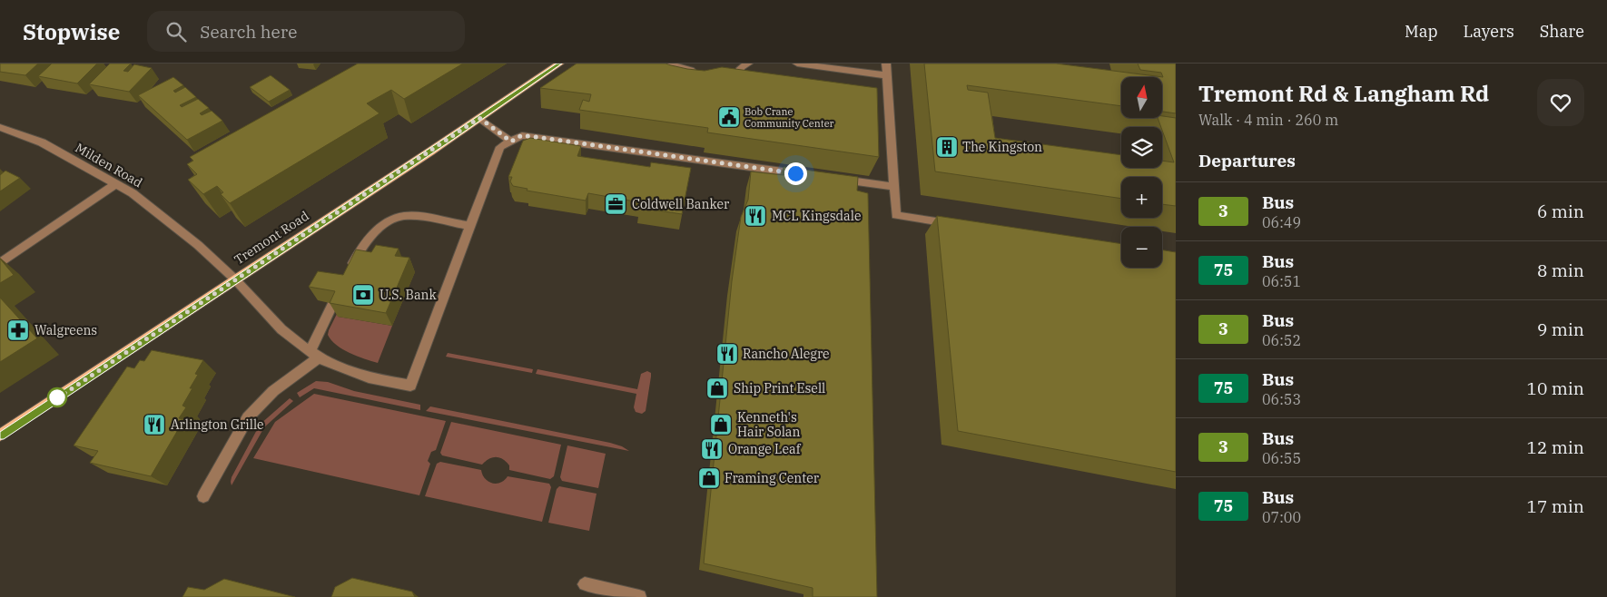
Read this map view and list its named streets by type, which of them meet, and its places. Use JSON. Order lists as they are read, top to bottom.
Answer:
{
  "streets": {
    "main road": ["Tremont Road"],
    "street": ["Milden Road"]
  },
  "crossings": [
    ["Milden Road", "Tremont Road"]
  ],
  "places": {
    "public building": ["Bob Crane Community Center"],
    "building": ["The Kingston"],
    "office": ["Coldwell Banker"],
    "restaurant": [
      "MCL Kingsdale",
      "Rancho Alegre",
      "Arlington Grille",
      "Orange Leaf"
    ],
    "bank": ["U.S. Bank"],
    "pharmacy": ["Walgreens"],
    "shop": ["Ship Print Esell", "Kenneth's Hair Solan", "Framing Center"]
  },
  "lines": ["bus line 3"],
  "north": "top",
  "page": {
    "header": "Stopwise",
    "search": "Search here",
    "nav": ["Map", "Layers", "Share"],
    "heading": [
      ["Tremont Rd & Langham Rd", "Walk · 4 min · 260 m"],
      "Departures"
    ],
    "map_buttons": ["+", "−"],
    "list": [
      {
        "mark": "3",
        "name": "Bus",
        "note": "06:49",
        "value": "6 min"
      },
      {
        "mark": "75",
        "name": "Bus",
        "note": "06:51",
        "value": "8 min"
      },
      {
        "mark": "3",
        "name": "Bus",
        "note": "06:52",
        "value": "9 min"
      },
      {
        "mark": "75",
        "name": "Bus",
        "note": "06:53",
        "value": "10 min"
      },
      {
        "mark": "3",
        "name": "Bus",
        "note": "06:55",
        "value": "12 min"
      },
      {
        "mark": "75",
        "name": "Bus",
        "note": "07:00",
        "value": "17 min"
      }
    ]
  }
}
